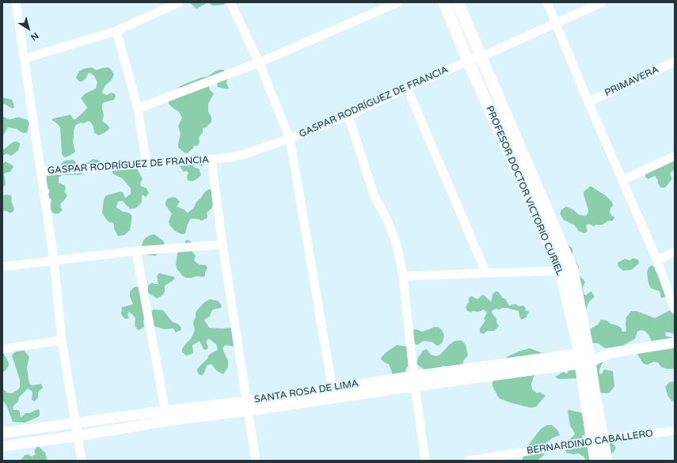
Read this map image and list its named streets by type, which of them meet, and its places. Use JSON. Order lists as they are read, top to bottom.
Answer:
{
  "streets": {
    "main road": ["PROFESOR DOCTOR VICTORIO CURIEL"],
    "street": [
      "PRIMAVERA",
      "GASPAR RODRÍGUEZ DE FRANCIA",
      "SANTA ROSA DE LIMA",
      "BERNARDINO CABALLERO"
    ]
  },
  "crossings": [
    ["GASPAR RODRÍGUEZ DE FRANCIA", "PROFESOR DOCTOR VICTORIO CURIEL"],
    ["PROFESOR DOCTOR VICTORIO CURIEL", "SANTA ROSA DE LIMA"],
    ["PROFESOR DOCTOR VICTORIO CURIEL", "BERNARDINO CABALLERO"]
  ],
  "north": "bottom right"
}
